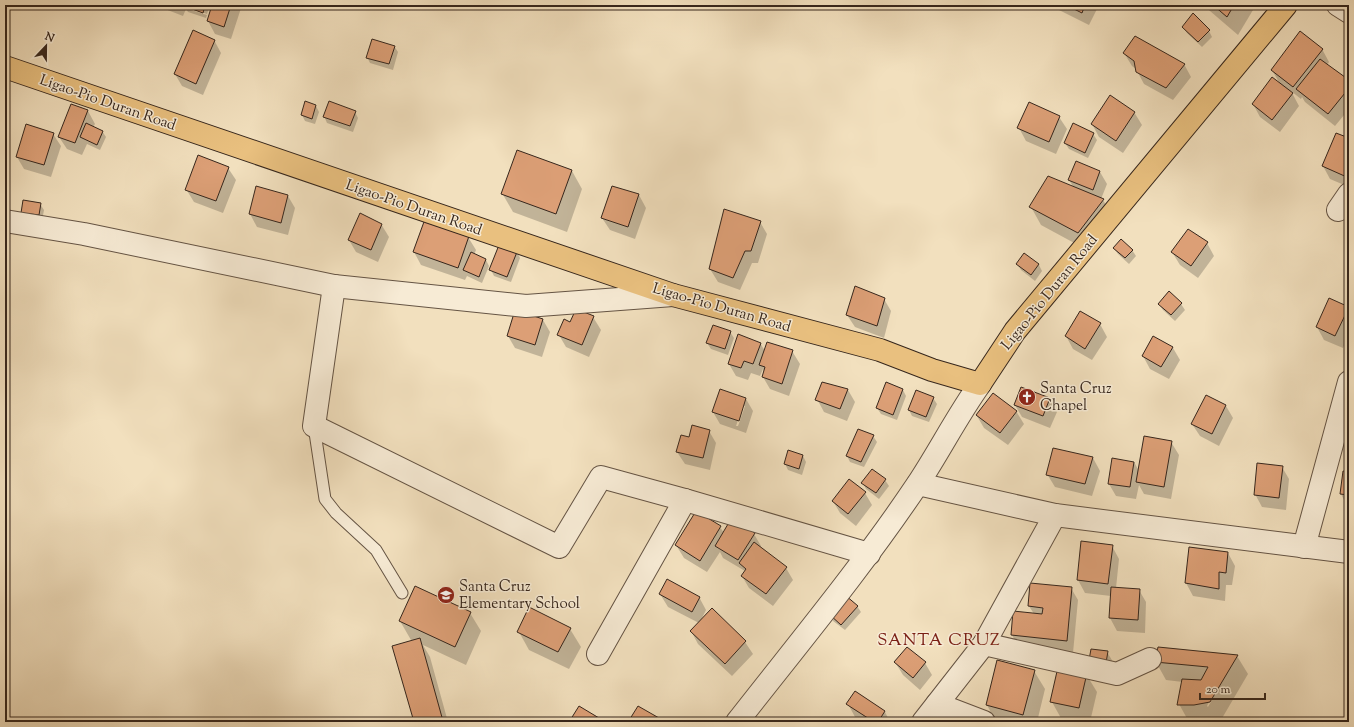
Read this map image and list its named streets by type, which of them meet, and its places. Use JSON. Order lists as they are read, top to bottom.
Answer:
{
  "streets": {
    "main road": ["Ligao-Pio Duran Road"]
  },
  "districts": ["SANTA CRUZ"],
  "places": {
    "church": ["Santa Cruz Chapel"],
    "school or university": ["Santa Cruz Elementary School"]
  },
  "scale_bar": "20 m",
  "north": "top"
}
